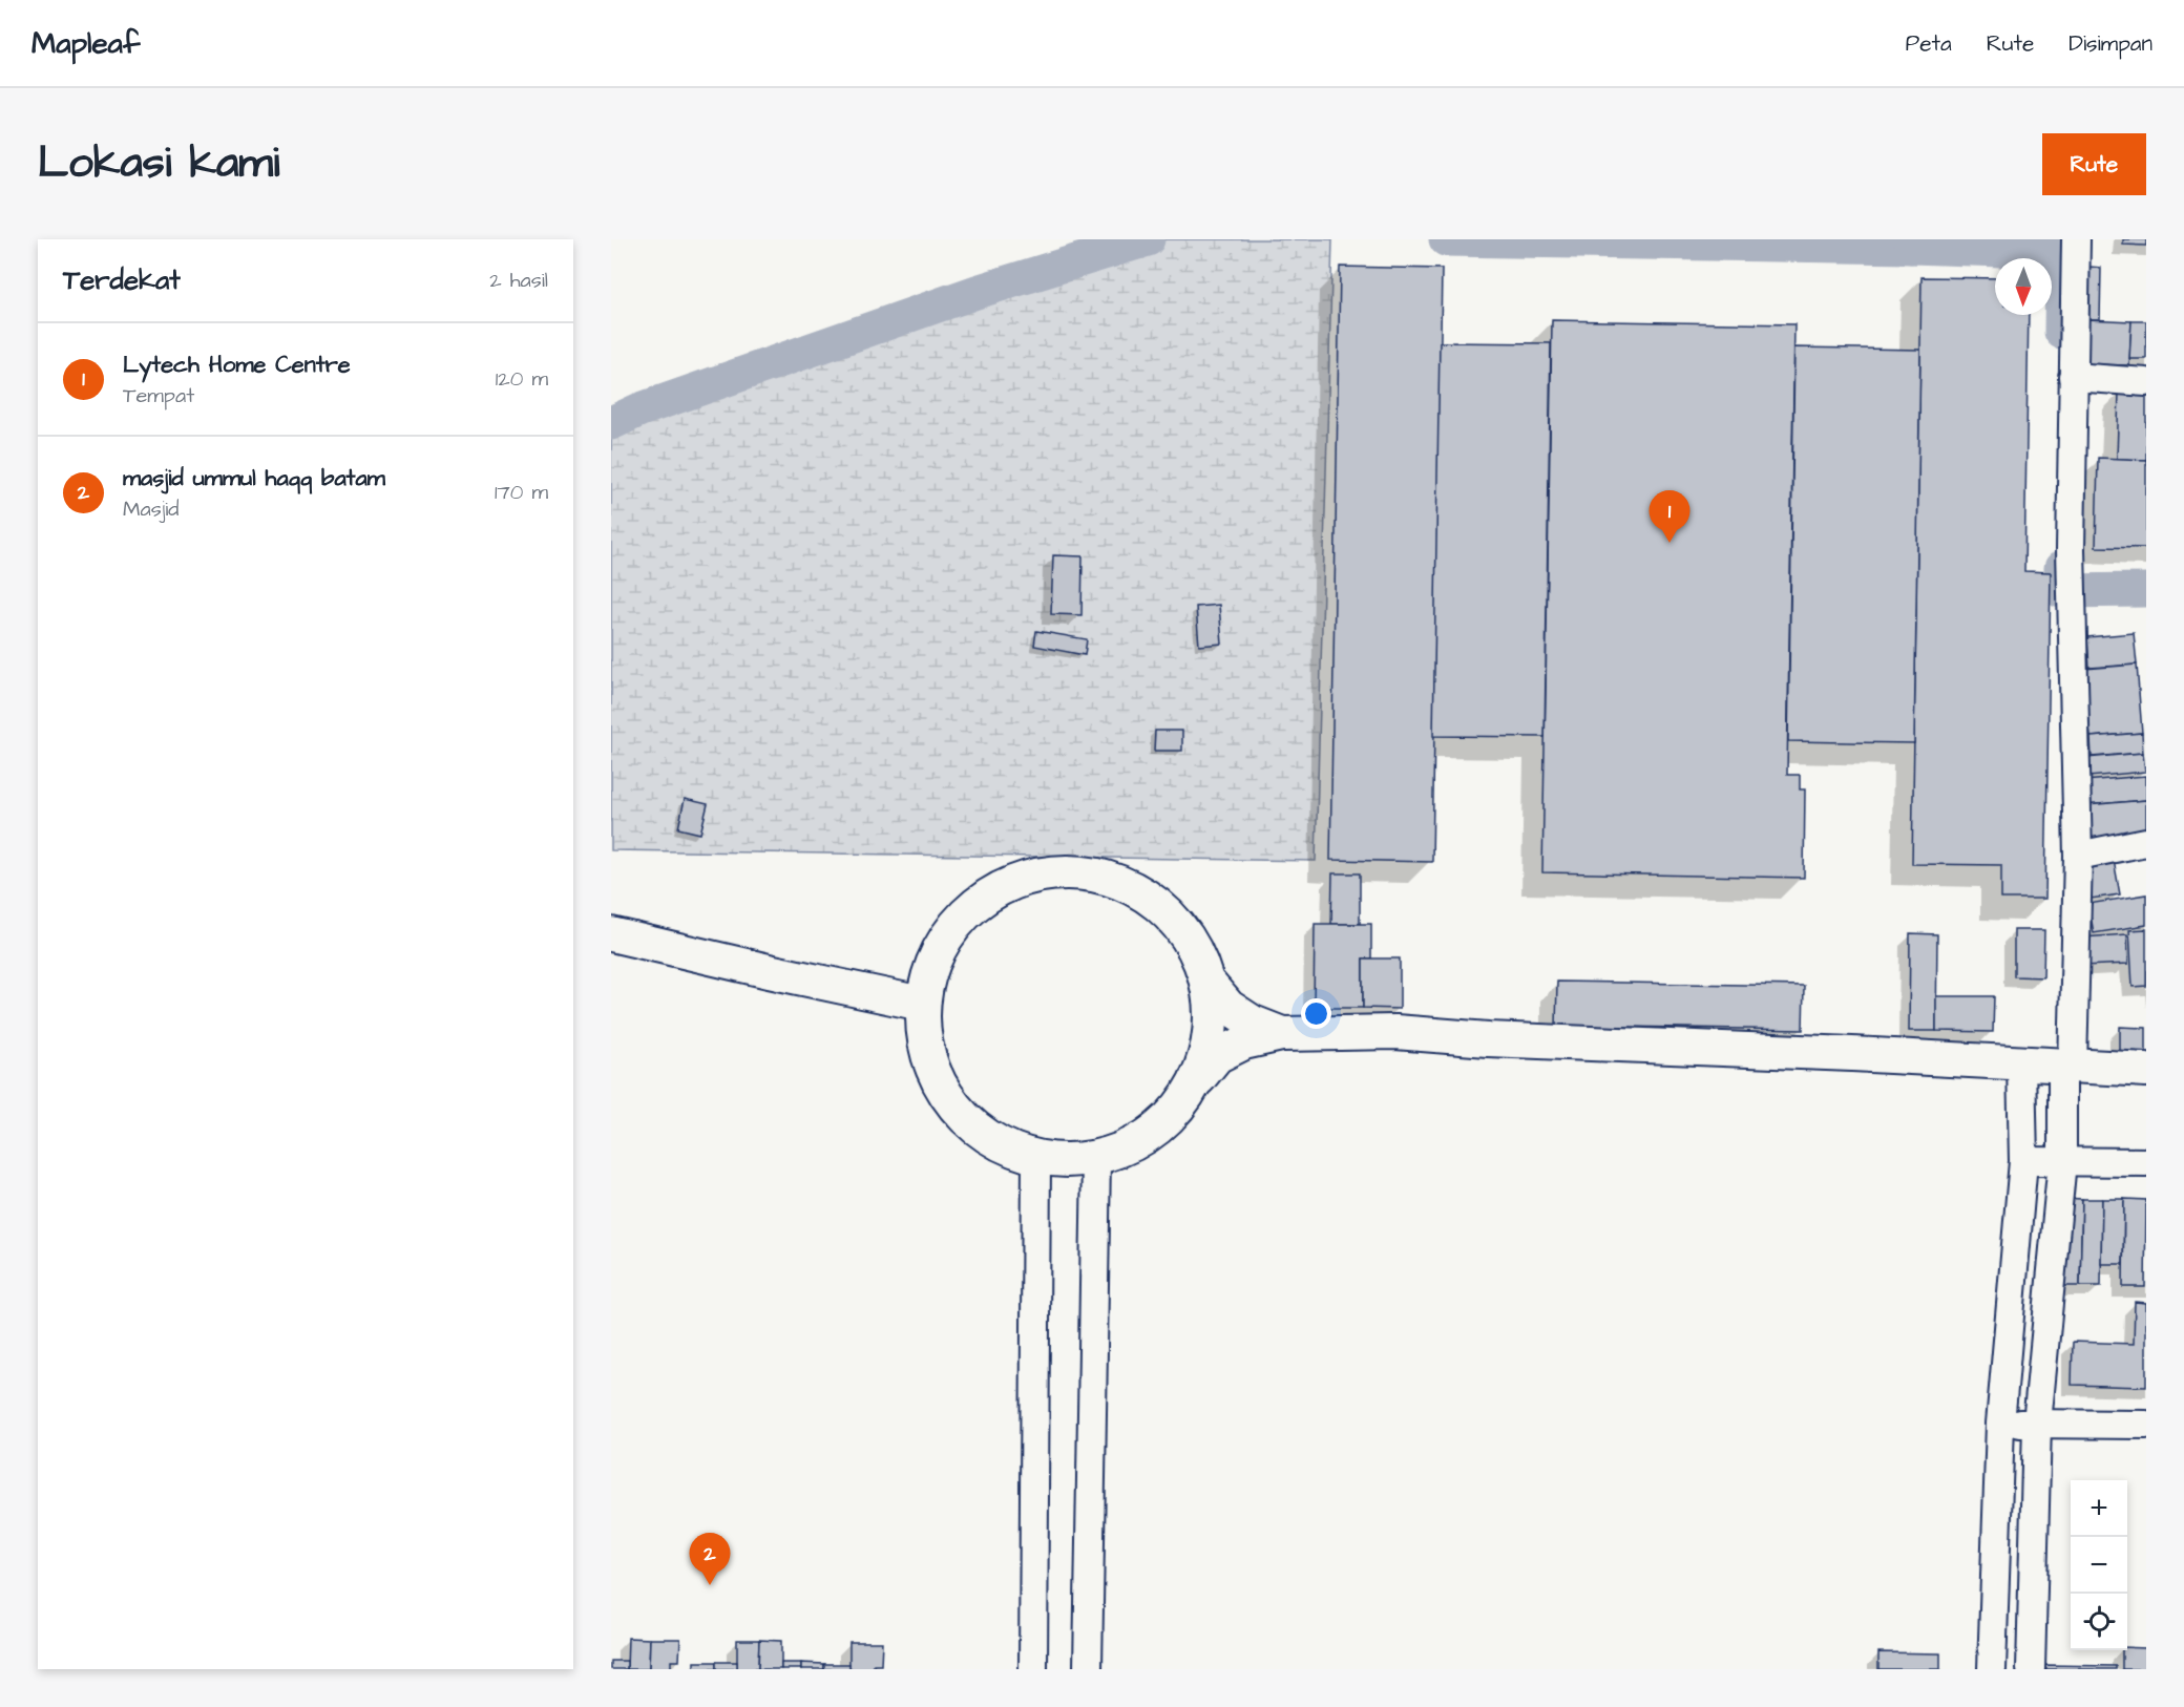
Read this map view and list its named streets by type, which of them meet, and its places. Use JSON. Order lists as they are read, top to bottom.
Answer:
{
  "north": "bottom",
  "page": {
    "header": "Mapleaf",
    "nav": ["Peta", "Rute", "Disimpan"],
    "title": "Lokasi kami",
    "buttons": "Rute",
    "heading": ["Terdekat", "2 hasil"],
    "list": [
      {
        "mark": "1",
        "name": "Lytech Home Centre",
        "note": "Tempat",
        "value": "120 m"
      },
      {
        "mark": "2",
        "name": "masjid ummul haqq batam",
        "note": "Masjid",
        "value": "170 m"
      }
    ],
    "pins": ["1", "2"],
    "map_buttons": ["+", "−"]
  }
}
